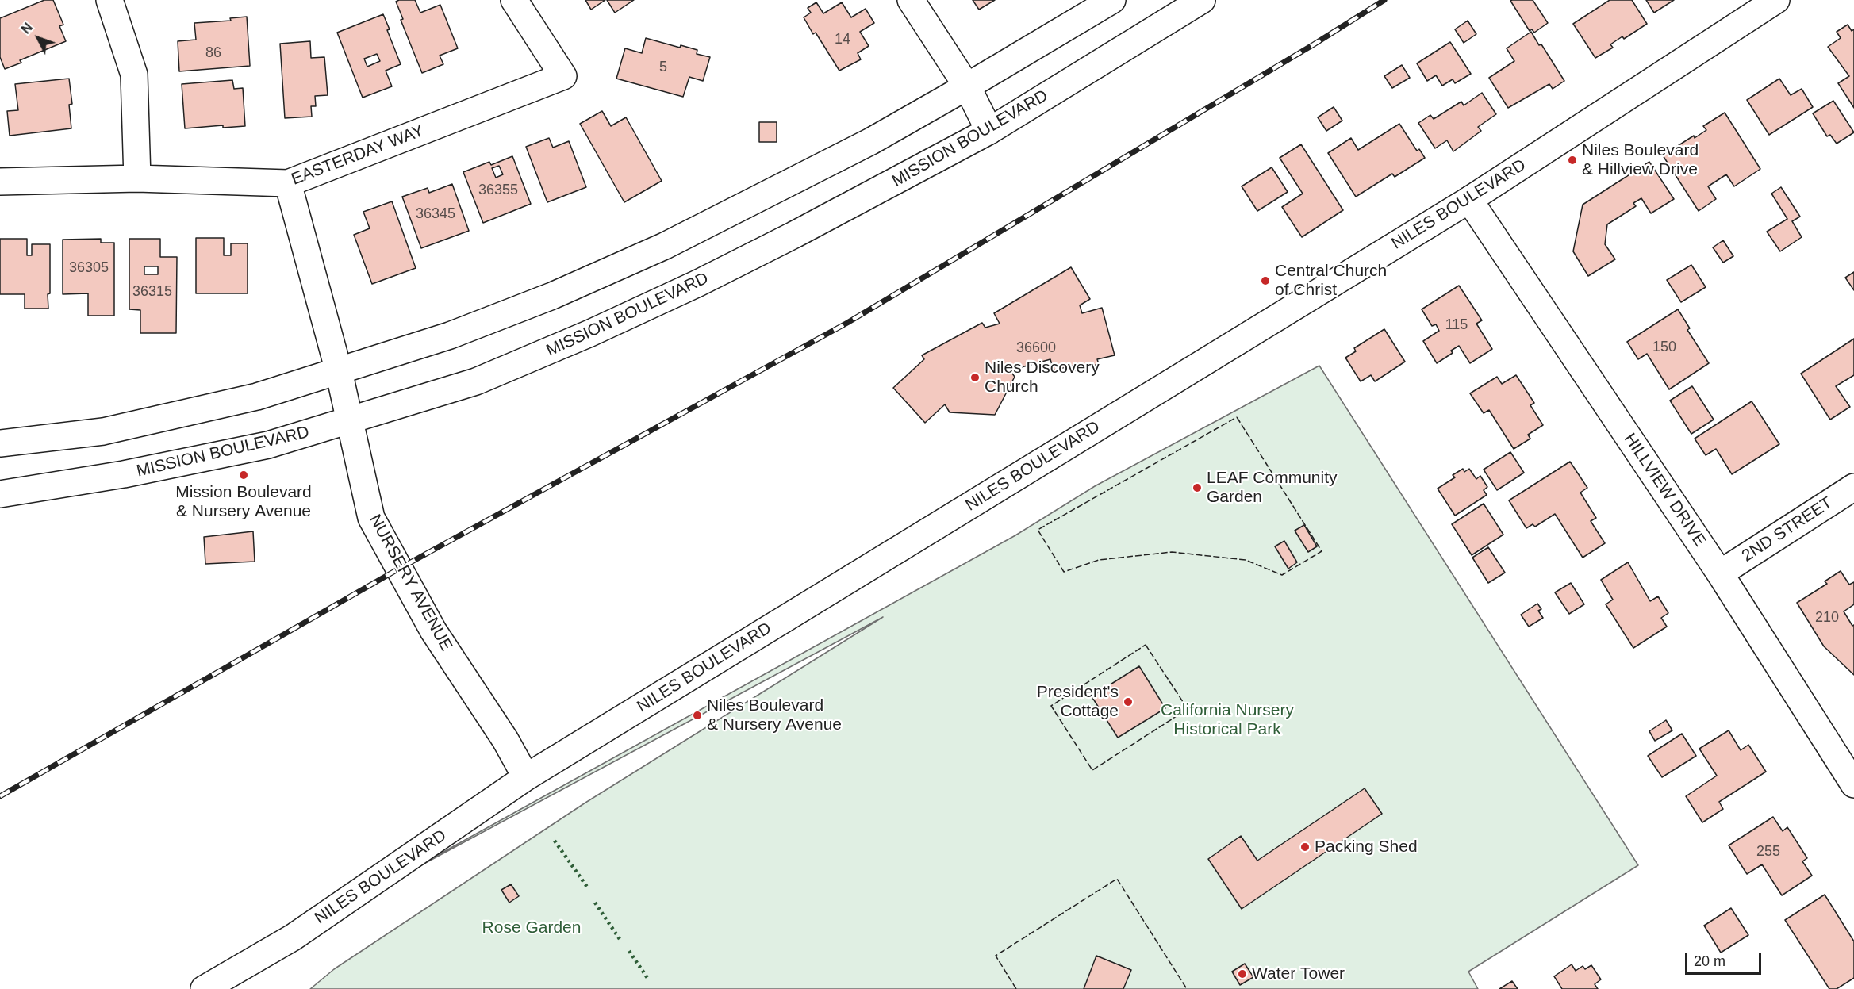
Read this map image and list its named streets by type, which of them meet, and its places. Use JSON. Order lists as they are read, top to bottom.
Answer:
{
  "streets": {
    "main road": [
      "MISSION BOULEVARD",
      "EASTERDAY WAY",
      "NILES BOULEVARD",
      "HILLVIEW DRIVE",
      "2ND STREET",
      "NURSERY AVENUE"
    ]
  },
  "crossings": [
    ["MISSION BOULEVARD", "NURSERY AVENUE"],
    ["EASTERDAY WAY", "NURSERY AVENUE"],
    ["NILES BOULEVARD", "HILLVIEW DRIVE"],
    ["NILES BOULEVARD", "NURSERY AVENUE"],
    ["HILLVIEW DRIVE", "2ND STREET"]
  ],
  "parks": ["California Nursery Historical Park", "Rose Garden"],
  "places": [
    "Niles Boulevard & Hillview Drive",
    "Central Church of Christ",
    "Niles Discovery Church",
    "Mission Boulevard & Nursery Avenue",
    "LEAF Community Garden",
    "President's Cottage",
    "Niles Boulevard & Nursery Avenue",
    "Packing Shed",
    "Water Tower"
  ],
  "house_numbers": [
    "14",
    "86",
    "5",
    "36355",
    "36345",
    "36305",
    "36315",
    "115",
    "150",
    "36600",
    "210",
    "255"
  ],
  "scale_bar": "20 m",
  "north": "top left"
}
